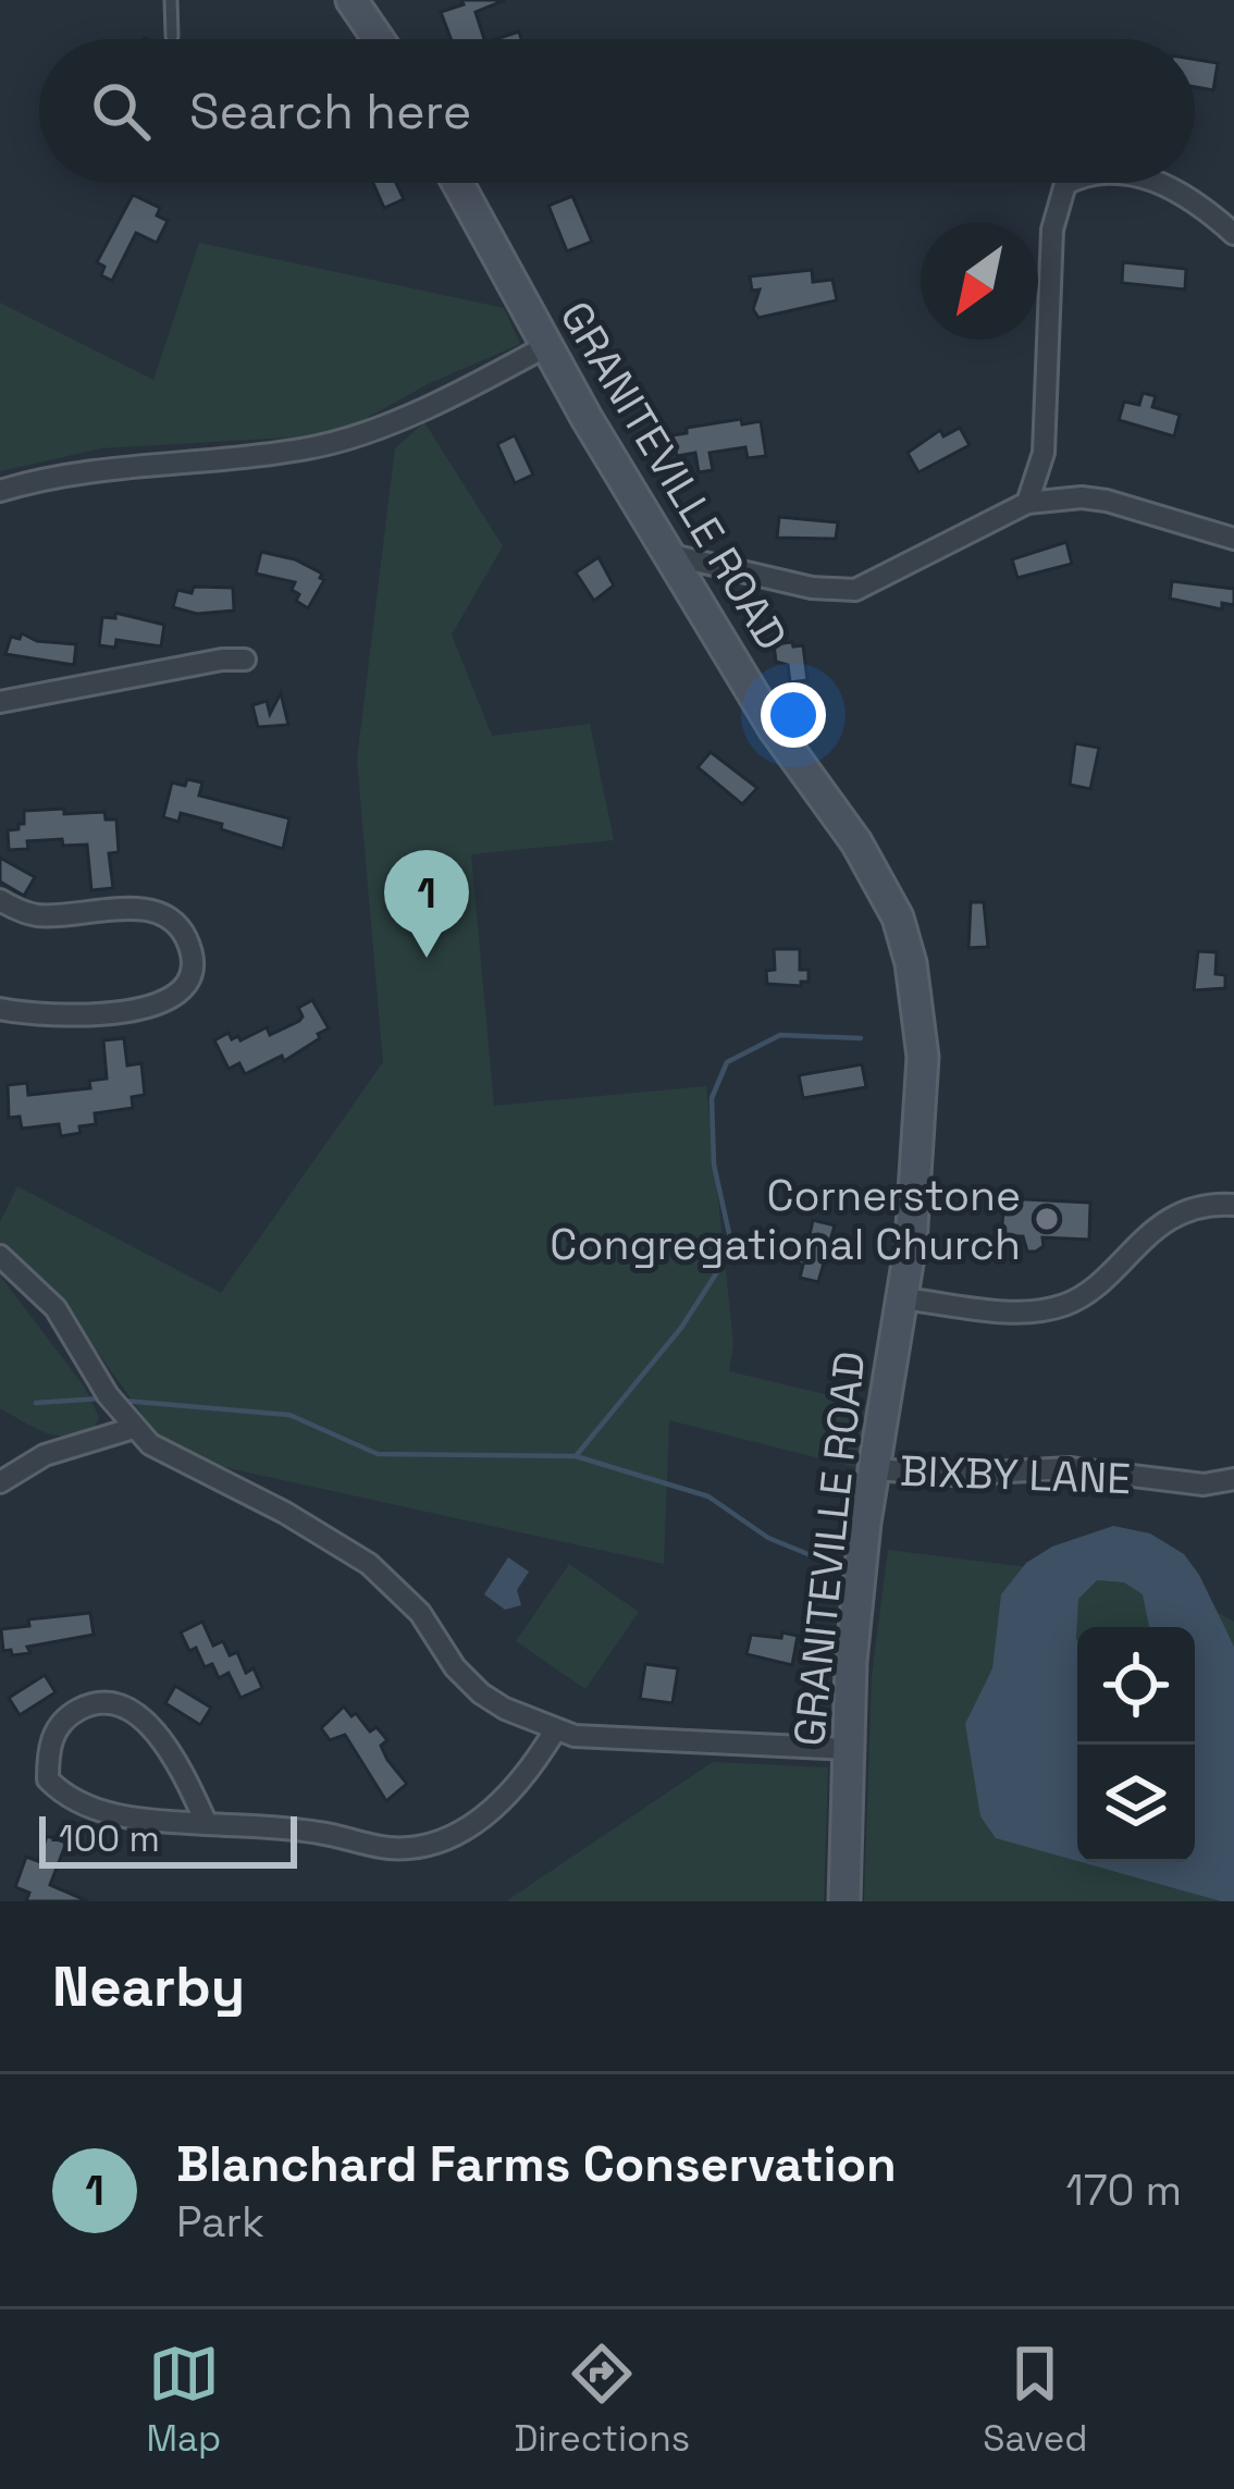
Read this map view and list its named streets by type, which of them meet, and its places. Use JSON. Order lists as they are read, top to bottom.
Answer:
{
  "streets": {
    "main road": ["GRANITEVILLE ROAD"],
    "street": ["BIXBY LANE"]
  },
  "crossings": [
    ["GRANITEVILLE ROAD", "BIXBY LANE"]
  ],
  "places": ["Cornerstone Congregational Church"],
  "scale_bar": "100 m",
  "north": "bottom left",
  "page": {
    "search": "Search here",
    "pins": "1",
    "scale": "100 m",
    "heading": "Nearby",
    "list": [
      {
        "mark": "1",
        "name": "Blanchard Farms Conservation",
        "note": "Park",
        "value": "170 m"
      }
    ],
    "nav": ["Map", "Directions", "Saved"]
  }
}
